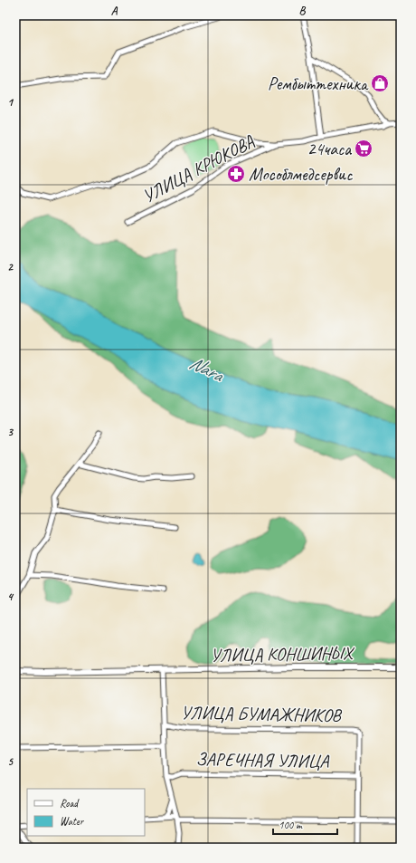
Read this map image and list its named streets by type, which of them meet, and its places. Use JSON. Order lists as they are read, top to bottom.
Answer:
{
  "streets": {
    "main road": ["УЛИЦА КОНШИНЫХ"],
    "street": ["УЛИЦА КРЮКОВА", "УЛИЦА БУМАЖНИКОВ", "ЗАРЕЧНАЯ УЛИЦА"]
  },
  "crossings": [
    ["УЛИЦА БУМАЖНИКОВ", "ЗАРЕЧНАЯ УЛИЦА"]
  ],
  "water": ["Nara"],
  "places": {
    "shop": ["Рембыттехника"],
    "supermarket": ["24часа"],
    "pharmacy": ["Мособлмедсервис"]
  },
  "legend": ["Road", "Water"],
  "scale_bar": "100 m",
  "grid": {
    "columns": ["A", "B"],
    "rows": [
      "1",
      "2",
      "3",
      "4",
      "5"
    ]
  }
}
